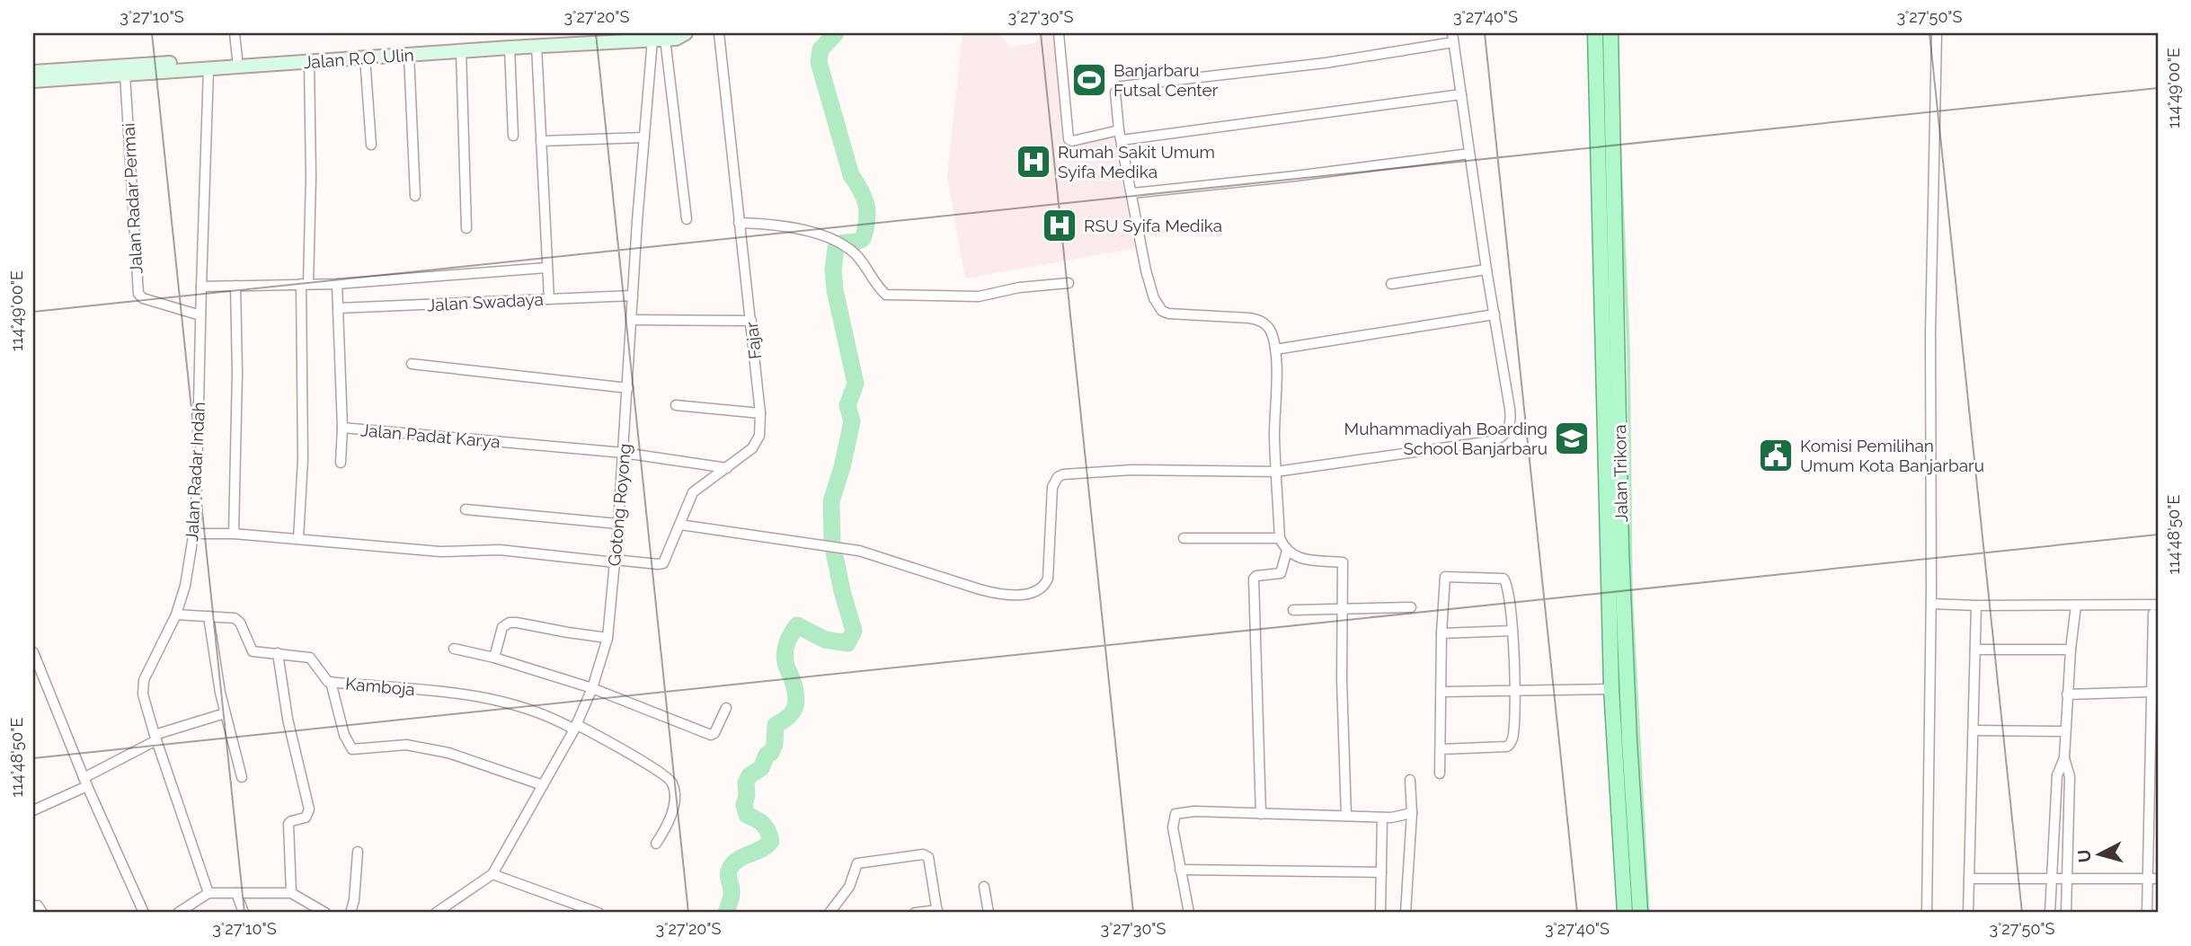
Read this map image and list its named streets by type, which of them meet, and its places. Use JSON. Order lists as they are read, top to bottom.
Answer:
{
  "streets": {
    "main road": ["Jalan R.O. Ulin", "Jalan Trikora"],
    "street": [
      "Jalan Radar Permai",
      "Jalan Swadaya",
      "Fajar",
      "Jalan Padat Karya",
      "Jalan Radar Indah",
      "Gotong Royong",
      "Kamboja"
    ]
  },
  "crossings": [
    ["Jalan R.O. Ulin", "Jalan Radar Permai"],
    ["Jalan R.O. Ulin", "Jalan Radar Indah"],
    ["Jalan R.O. Ulin", "Gotong Royong"],
    ["Jalan Radar Permai", "Jalan Radar Indah"],
    ["Jalan Swadaya", "Jalan Padat Karya"],
    ["Jalan Swadaya", "Gotong Royong"],
    ["Fajar", "Jalan Padat Karya"],
    ["Fajar", "Gotong Royong"],
    ["Jalan Padat Karya", "Gotong Royong"],
    ["Jalan Radar Indah", "Kamboja"],
    ["Gotong Royong", "Kamboja"]
  ],
  "places": {
    "sports": ["Banjarbaru Futsal Center"],
    "hospital": ["Rumah Sakit Umum Syifa Medika", "RSU Syifa Medika"],
    "school or university": ["Muhammadiyah Boarding School Banjarbaru"],
    "public building": ["Komisi Pemilihan Umum Kota Banjarbaru"]
  },
  "north": "left",
  "coordinates": [
    "3°27'10\"S",
    "3°27'20\"S",
    "3°27'30\"S",
    "3°27'40\"S",
    "3°27'50\"S",
    "114°49'00\"E",
    "114°48'50\"E"
  ]
}
